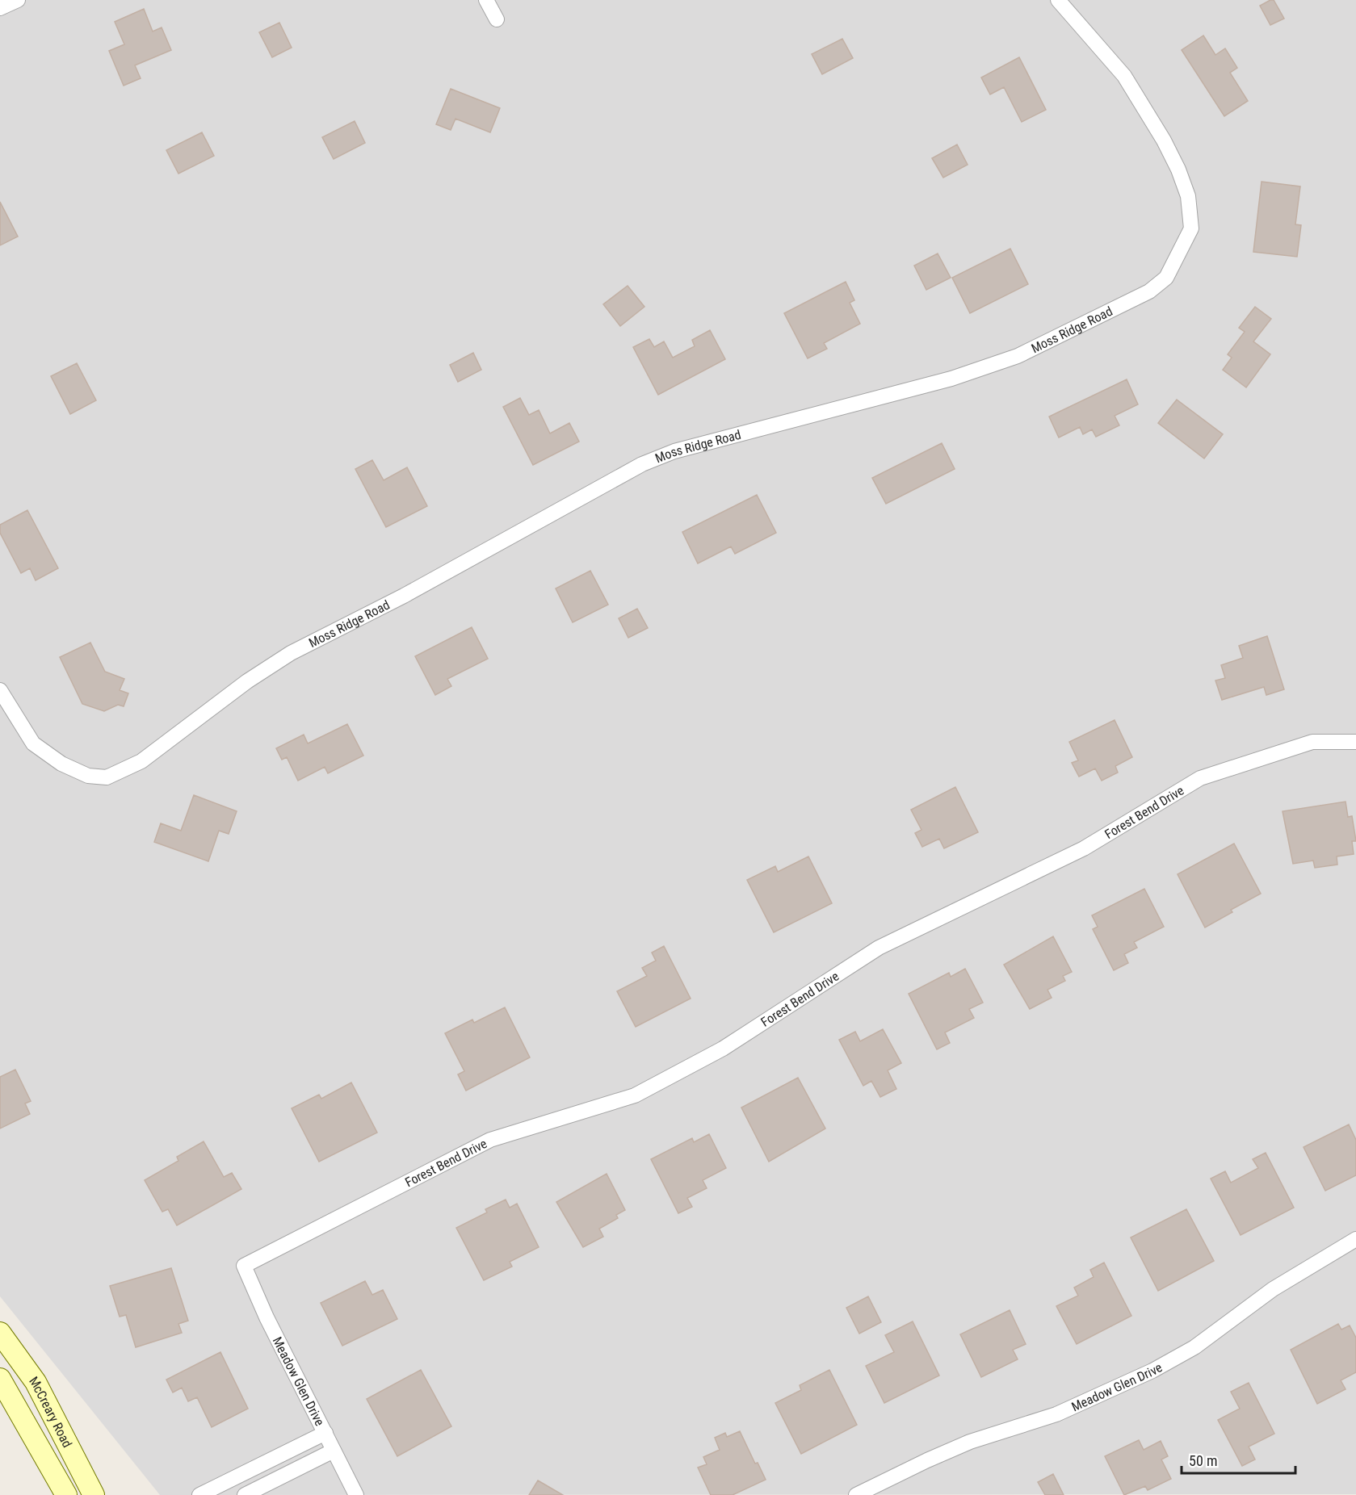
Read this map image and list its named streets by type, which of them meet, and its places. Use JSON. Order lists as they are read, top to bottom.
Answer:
{
  "streets": {
    "main road": ["McCreary Road"],
    "street": ["Moss Ridge Road", "Forest Bend Drive", "Meadow Glen Drive"]
  },
  "crossings": [
    ["Forest Bend Drive", "Meadow Glen Drive"]
  ],
  "scale_bar": "50 m"
}
